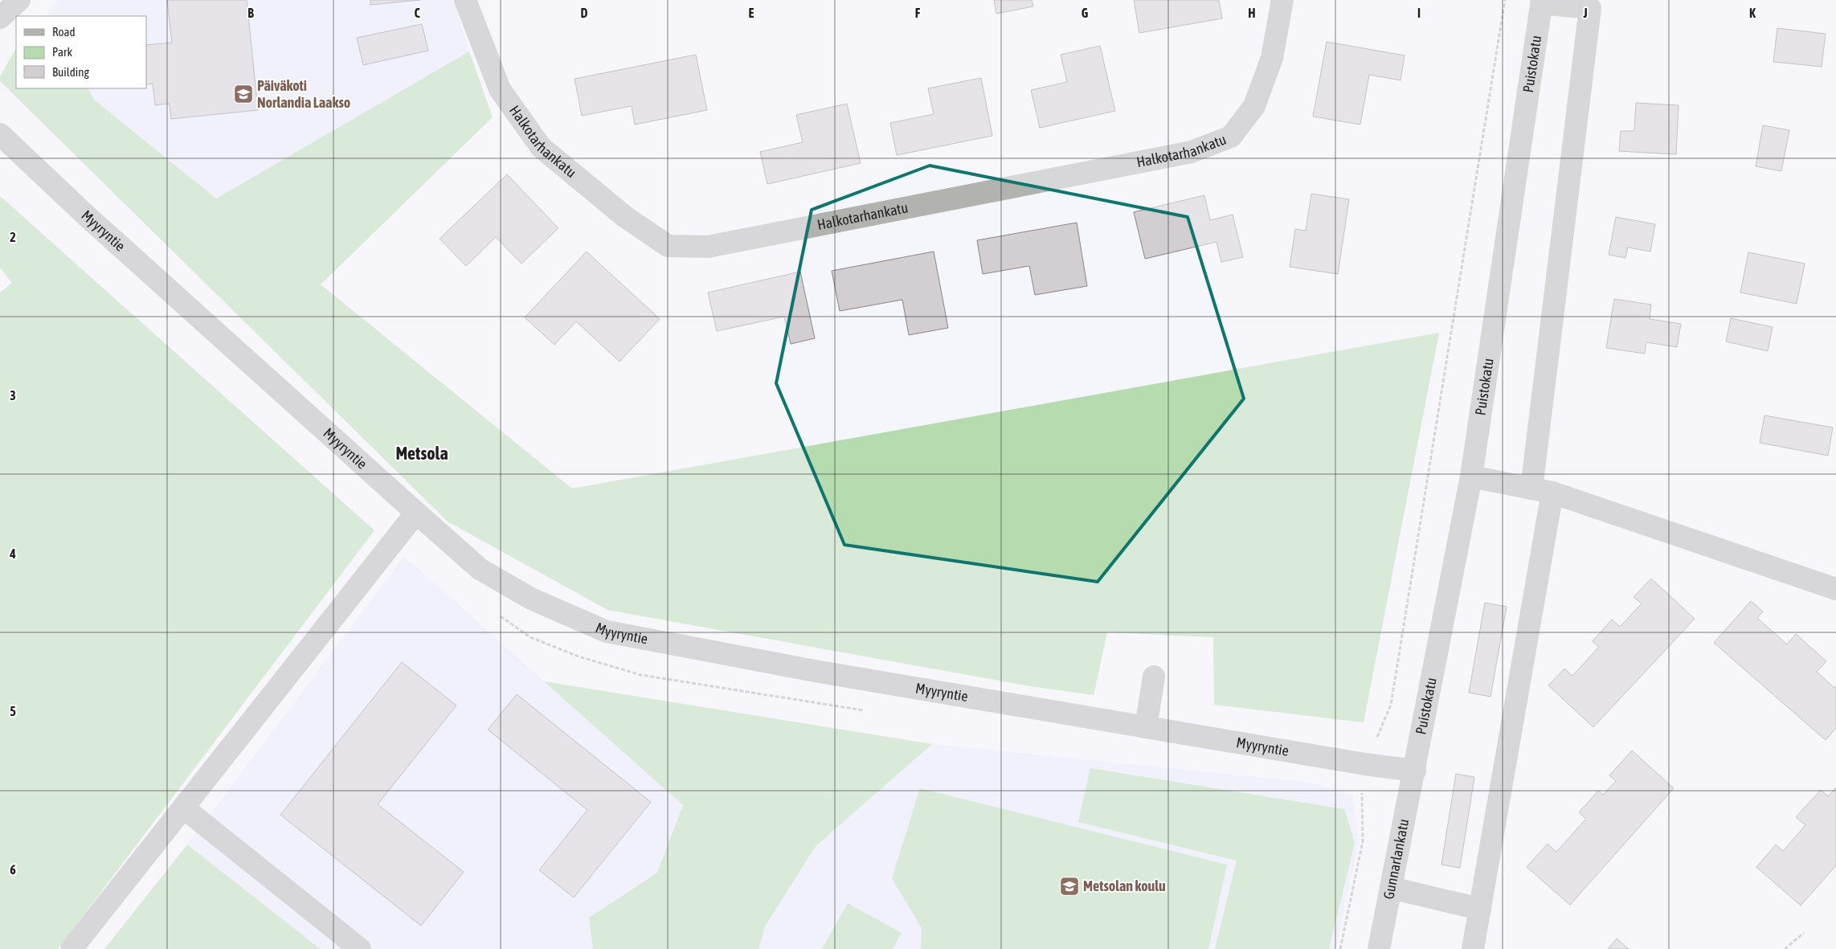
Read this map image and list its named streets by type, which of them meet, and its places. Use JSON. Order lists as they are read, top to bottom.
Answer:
{
  "streets": {
    "street": [
      "Puistokatu",
      "Halkotarhankatu",
      "Myyryntie",
      "Gunnarlankatu"
    ]
  },
  "crossings": [
    ["Puistokatu", "Myyryntie"],
    ["Puistokatu", "Gunnarlankatu"],
    ["Myyryntie", "Gunnarlankatu"]
  ],
  "districts": ["Metsola"],
  "places": {
    "school or university": ["Päiväkoti Norlandia Laakso", "Metsolan koulu"]
  },
  "legend": ["Road", "Park", "Building"],
  "grid": {
    "columns": [
      "B",
      "C",
      "D",
      "E",
      "F",
      "G",
      "H",
      "I",
      "J",
      "K"
    ],
    "rows": [
      "2",
      "3",
      "4",
      "5",
      "6"
    ]
  }
}
